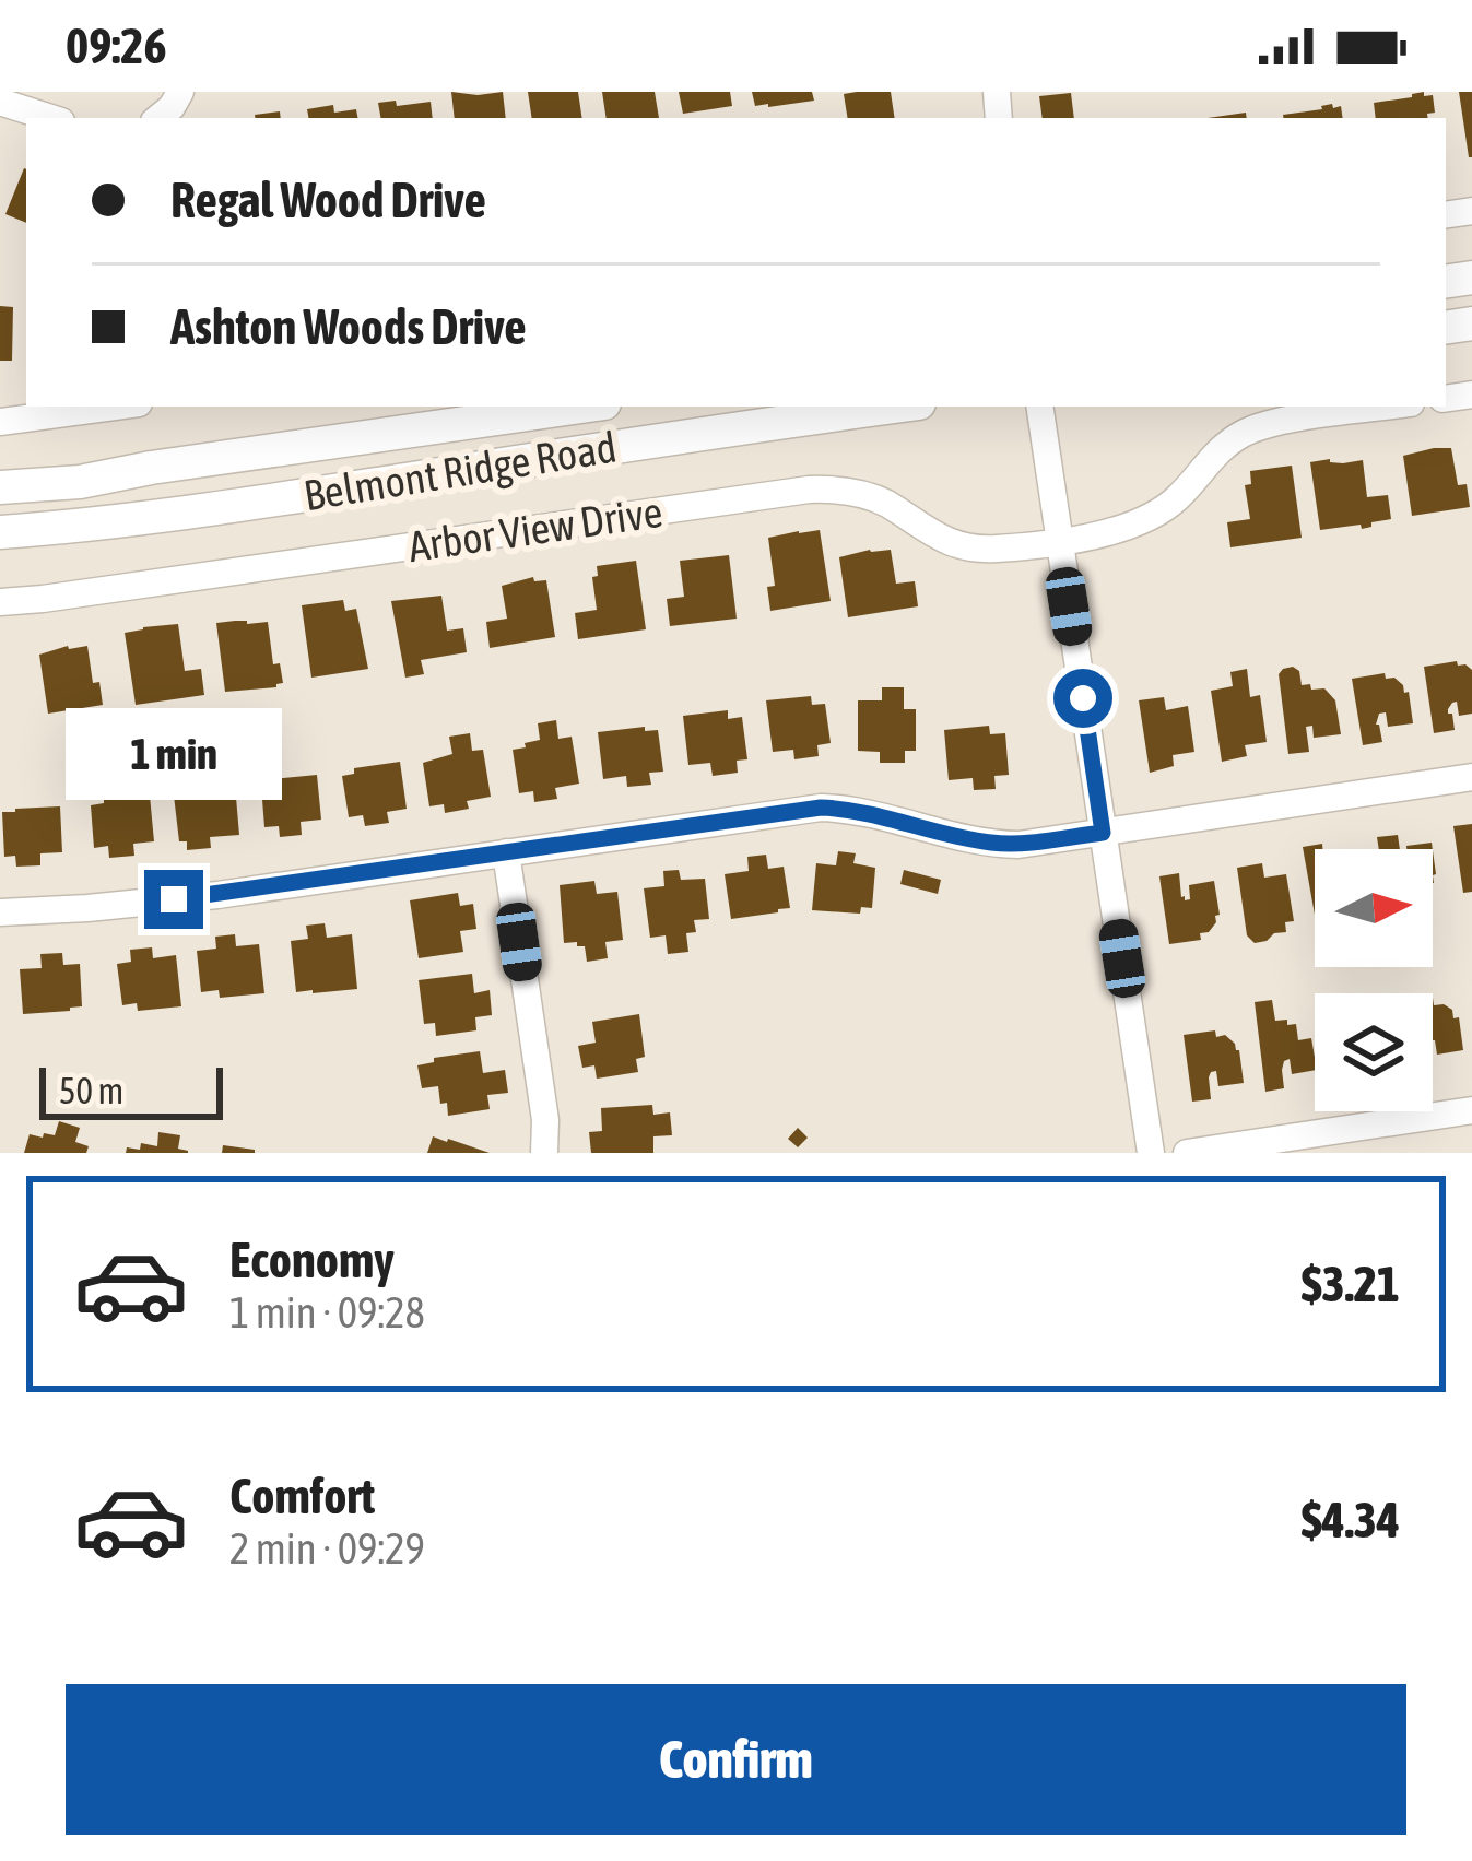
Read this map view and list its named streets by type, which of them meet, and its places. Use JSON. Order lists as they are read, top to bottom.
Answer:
{
  "streets": {
    "main road": ["Belmont Ridge Road"],
    "street": ["Arbor View Drive"]
  },
  "scale_bar": "50 m",
  "north": "right",
  "page": {
    "status": "09:26",
    "banner": ["Regal Wood Drive", "Ashton Woods Drive"],
    "bubble": "1 min",
    "scale": "50 m",
    "list": [
      {
        "name": "Economy",
        "note": "1 min · 09:28",
        "value": "$3.21"
      },
      {
        "name": "Comfort",
        "note": "2 min · 09:29",
        "value": "$4.34"
      }
    ],
    "buttons": "Confirm"
  }
}
